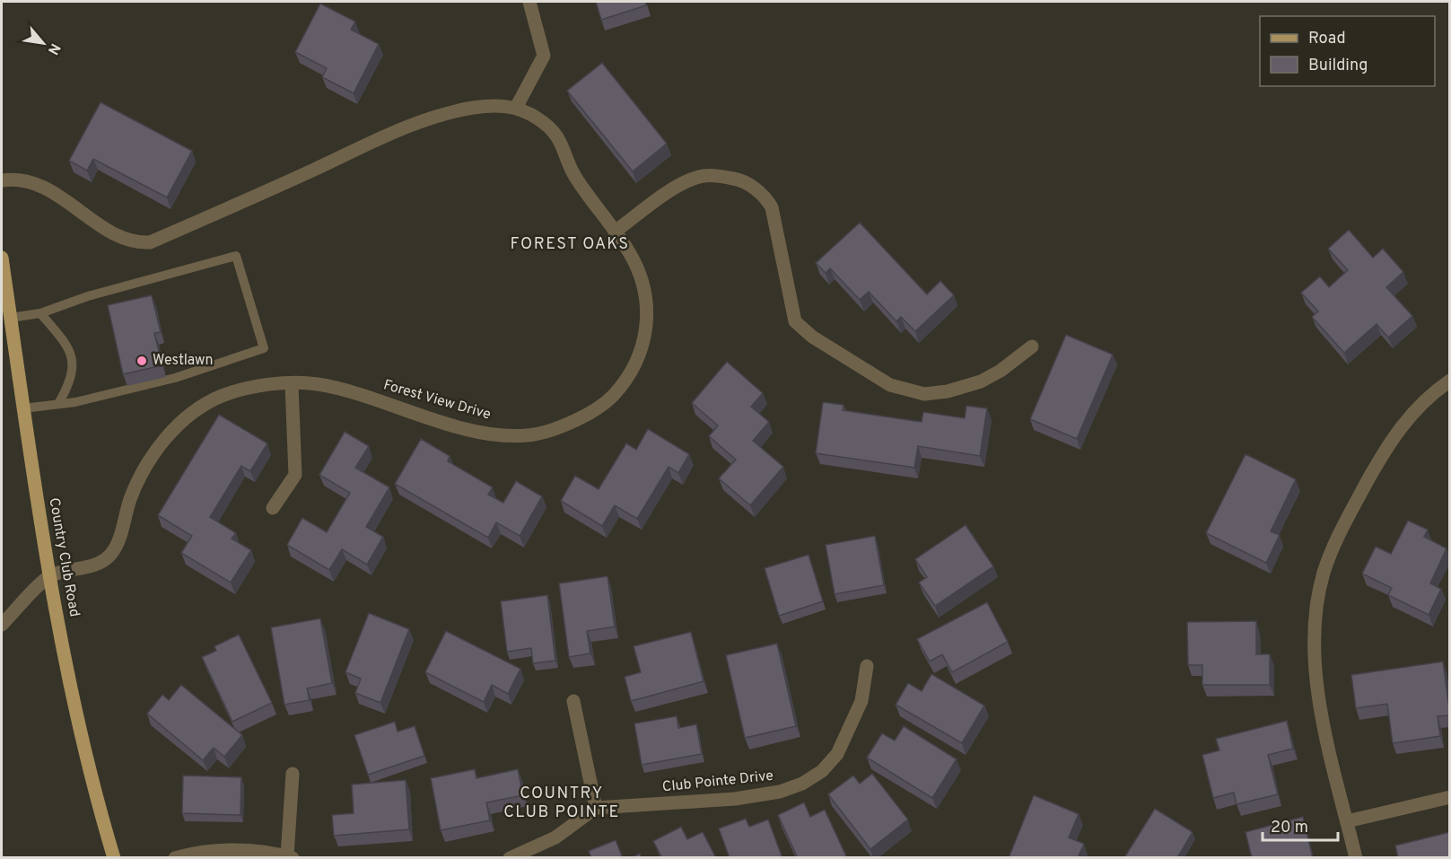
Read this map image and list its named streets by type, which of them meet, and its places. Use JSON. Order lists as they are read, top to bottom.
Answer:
{
  "streets": {
    "main road": ["Country Club Road"],
    "street": ["Forest View Drive", "Club Pointe Drive"]
  },
  "crossings": [
    ["Forest View Drive", "Country Club Road"]
  ],
  "districts": ["FOREST OAKS", "COUNTRY CLUB POINTE"],
  "places": ["Westlawn"],
  "legend": ["Road", "Building"],
  "scale_bar": "20 m",
  "north": "bottom right"
}
